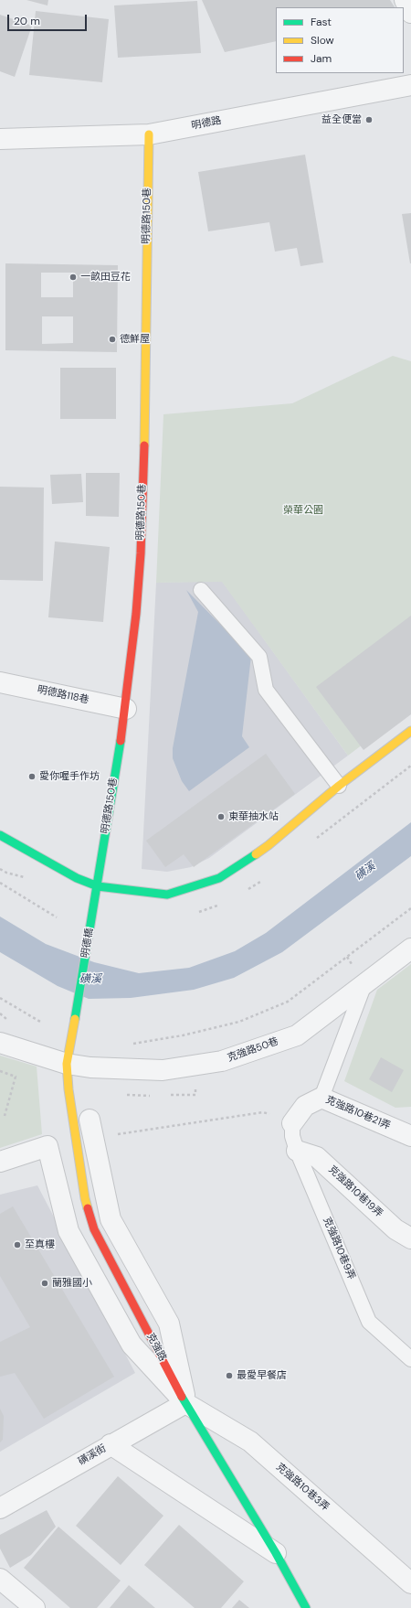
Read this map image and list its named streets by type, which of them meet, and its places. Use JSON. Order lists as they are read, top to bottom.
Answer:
{
  "streets": {
    "street": [
      "明德路",
      "明德路150巷",
      "明德路118巷",
      "明德橋",
      "克強路50巷",
      "克強路10巷21弄",
      "克強路10巷19弄",
      "克強路",
      "磺溪街",
      "克強路10巷3弄"
    ],
    "lane": ["克強路10巷9弄"]
  },
  "crossings": [
    ["明德路", "明德路150巷"],
    ["明德路150巷", "明德路118巷"],
    ["明德路150巷", "明德橋"],
    ["明德橋", "克強路50巷"],
    ["明德橋", "克強路"],
    ["克強路50巷", "克強路"],
    ["克強路10巷21弄", "克強路10巷9弄"],
    ["克強路10巷19弄", "克強路10巷9弄"],
    ["克強路", "磺溪街"],
    ["克強路", "克強路10巷3弄"],
    ["磺溪街", "克強路10巷3弄"]
  ],
  "water": ["磺溪"],
  "parks": ["榮華公園"],
  "places": [
    "益全便當",
    "一畝田豆花",
    "德鮮屋",
    "愛你喔手作坊",
    "東華抽水站",
    "至真樓",
    "蘭雅國小",
    "最愛早餐店"
  ],
  "legend": ["Fast", "Slow", "Jam"],
  "scale_bar": "20 m"
}
